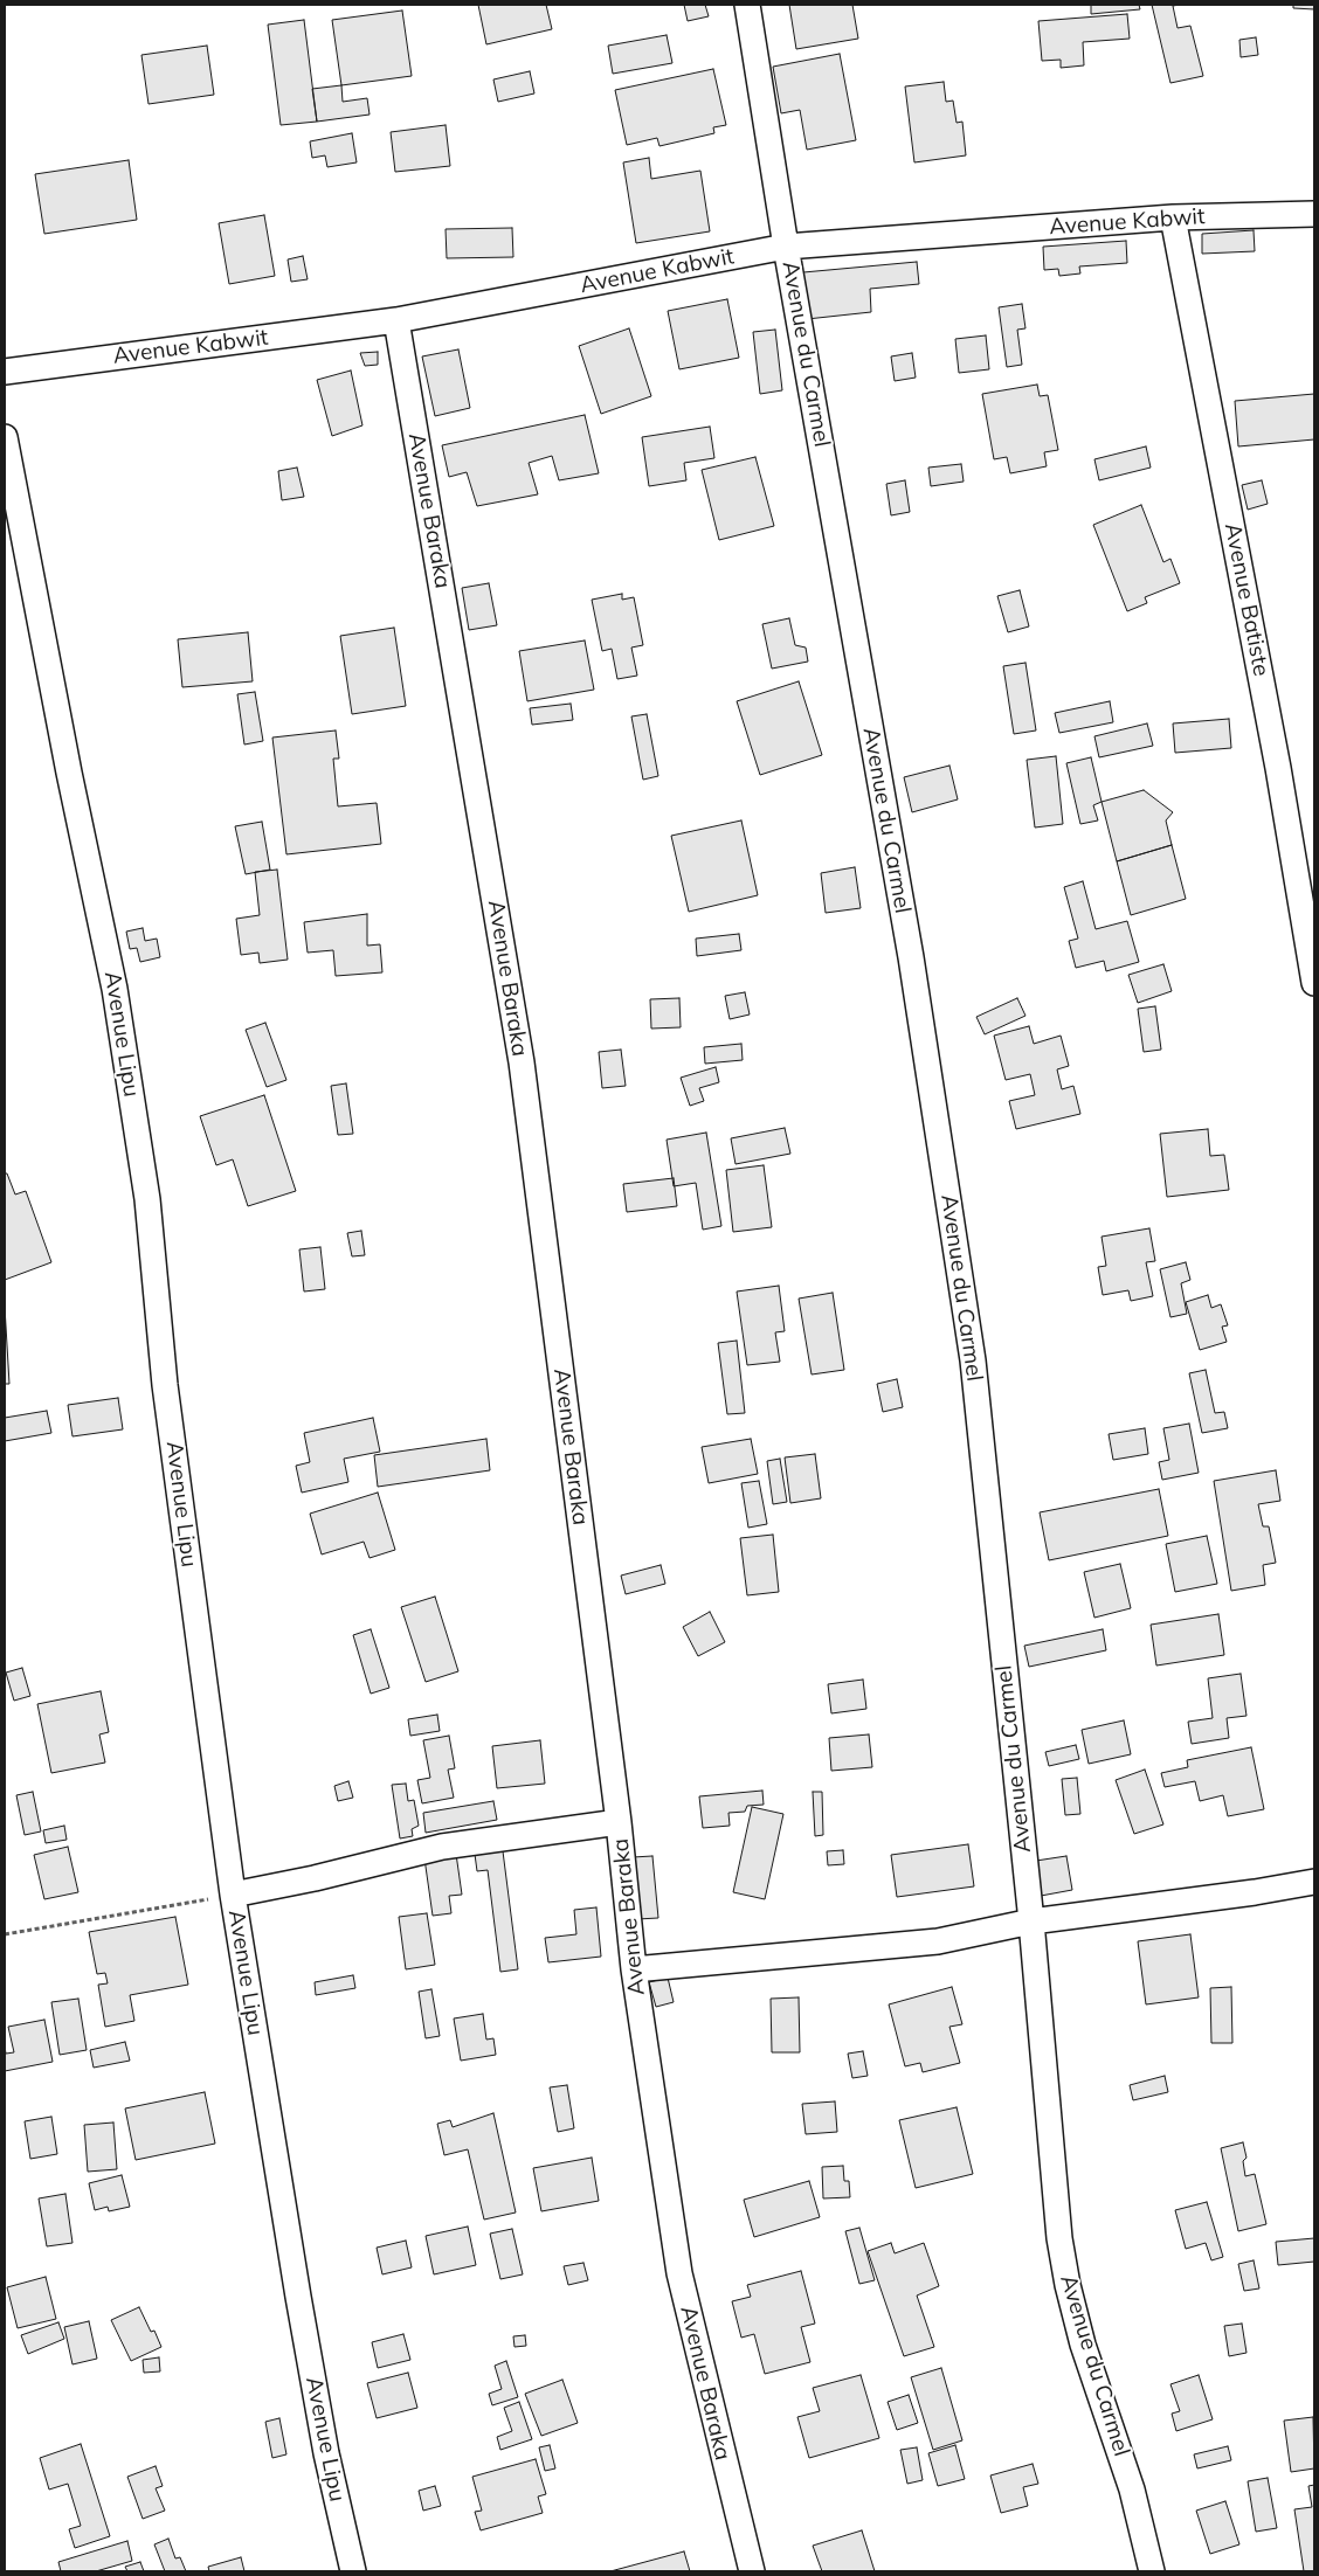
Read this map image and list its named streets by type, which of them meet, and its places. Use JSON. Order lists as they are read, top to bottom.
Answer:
{
  "streets": {
    "street": [
      "Avenue Kabwit",
      "Avenue du Carmel",
      "Avenue Baraka",
      "Avenue Batiste",
      "Avenue Lipu"
    ]
  },
  "crossings": [
    ["Avenue Kabwit", "Avenue du Carmel"],
    ["Avenue Kabwit", "Avenue Baraka"],
    ["Avenue Kabwit", "Avenue Batiste"]
  ]
}
